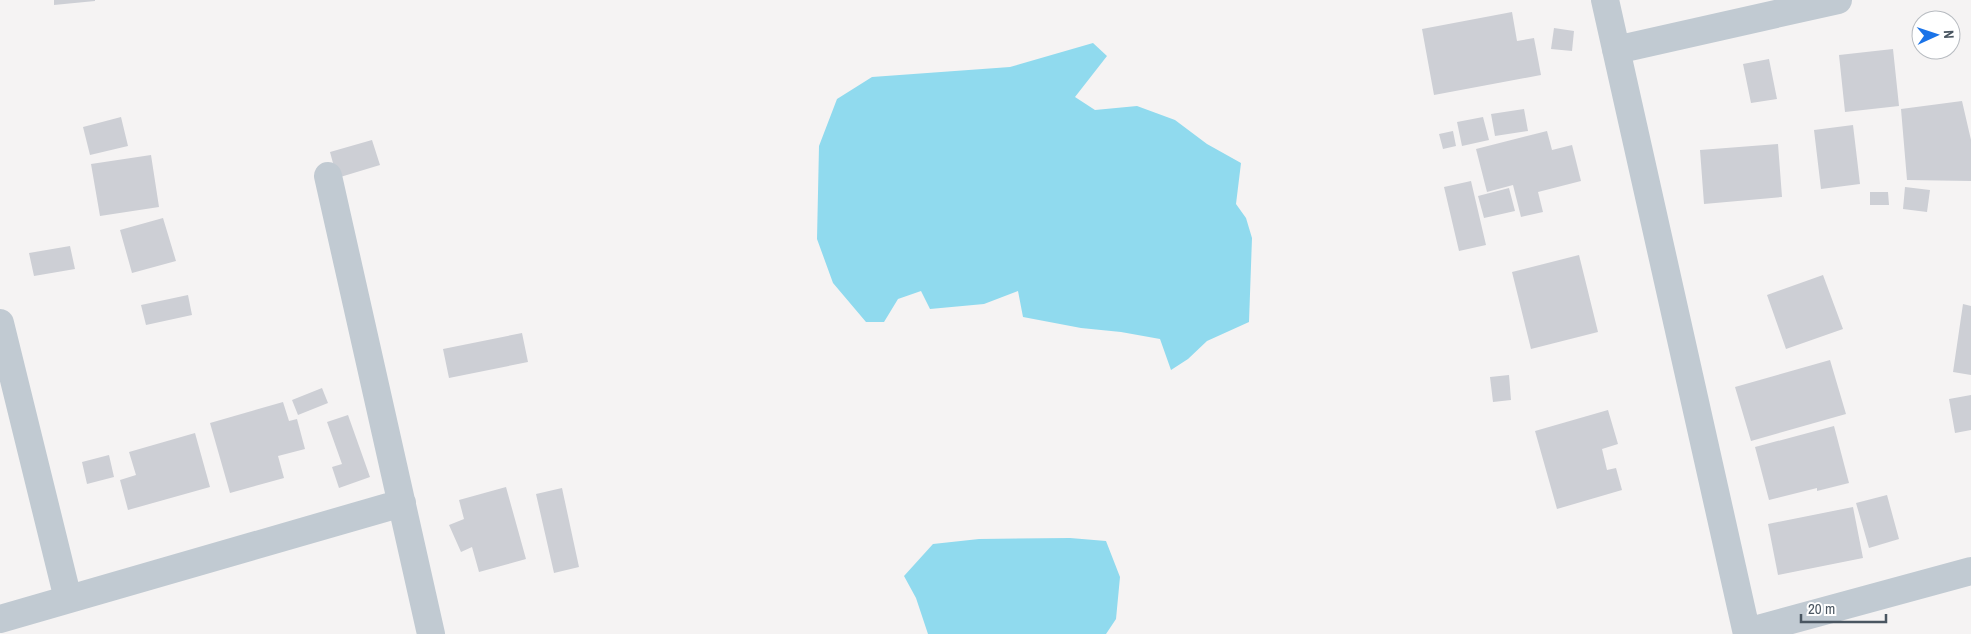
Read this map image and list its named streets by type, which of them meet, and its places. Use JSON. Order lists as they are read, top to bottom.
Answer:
{
  "scale_bar": "20 m",
  "north": "right"
}
